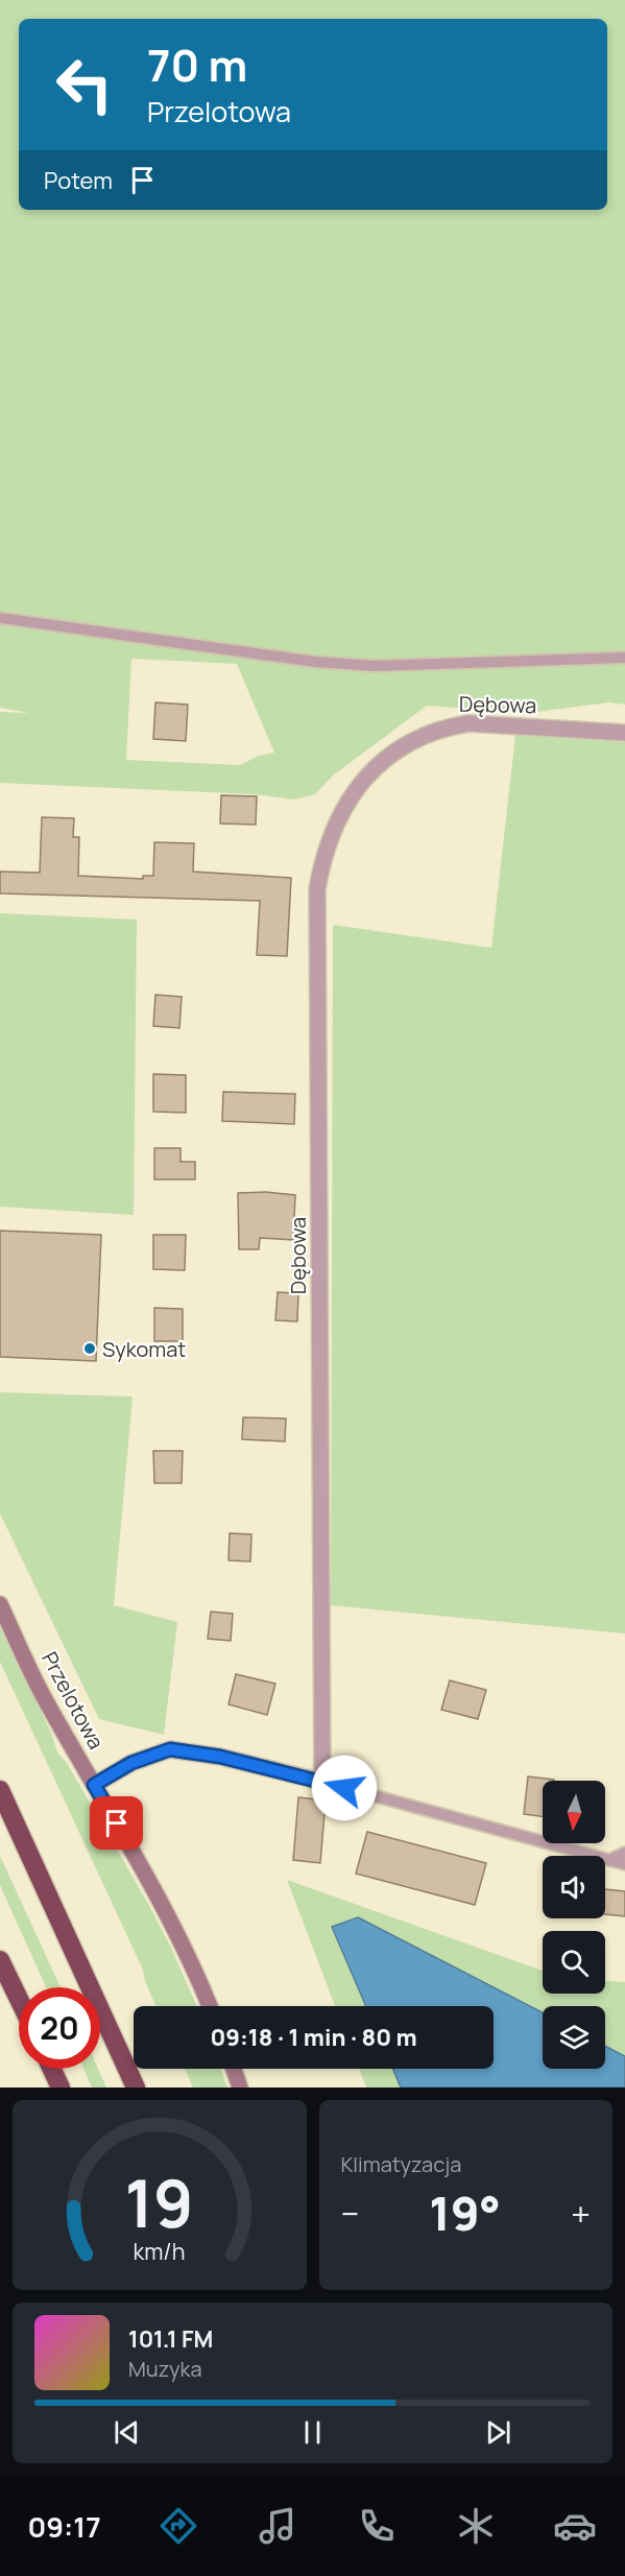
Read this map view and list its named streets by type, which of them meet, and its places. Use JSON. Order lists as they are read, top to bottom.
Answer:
{
  "streets": {
    "street": ["Dębowa", "Przelotowa"]
  },
  "places": ["Sykomat"],
  "north": "bottom",
  "page": {
    "turn": ["70 m", "Przelotowa"],
    "then": "Potem",
    "limit": "20",
    "trip": "09:18 · 1 min · 80 m",
    "tile": "Klimatyzacja",
    "heat": ["−", "19°", "+"],
    "song": ["101.1 FM", "Muzyka"],
    "tabs": "09:17",
    "gauge": ["19", "km/h"]
  }
}
